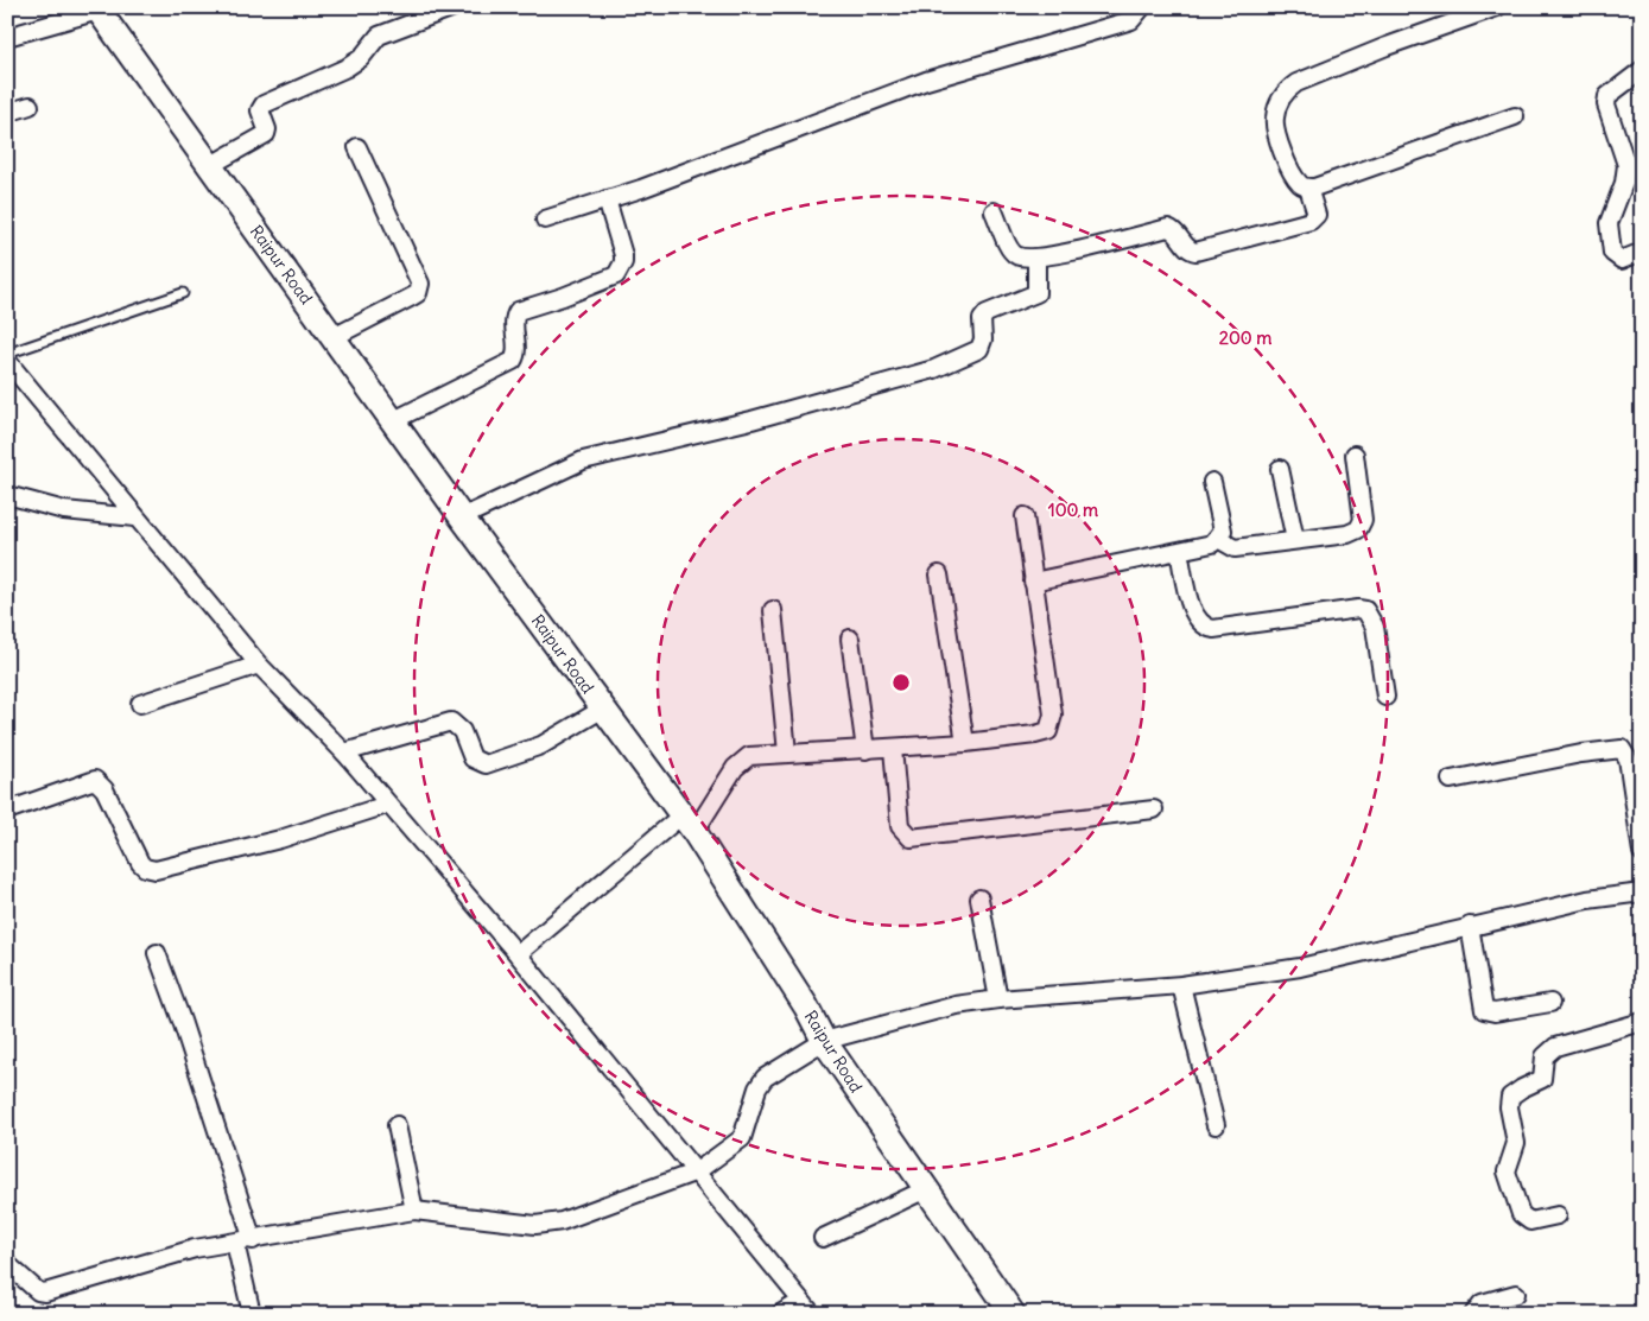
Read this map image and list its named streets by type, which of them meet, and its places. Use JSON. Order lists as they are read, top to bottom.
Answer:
{
  "streets": {
    "main road": ["Raipur Road"]
  },
  "rings": ["200 m", "100 m"]
}
